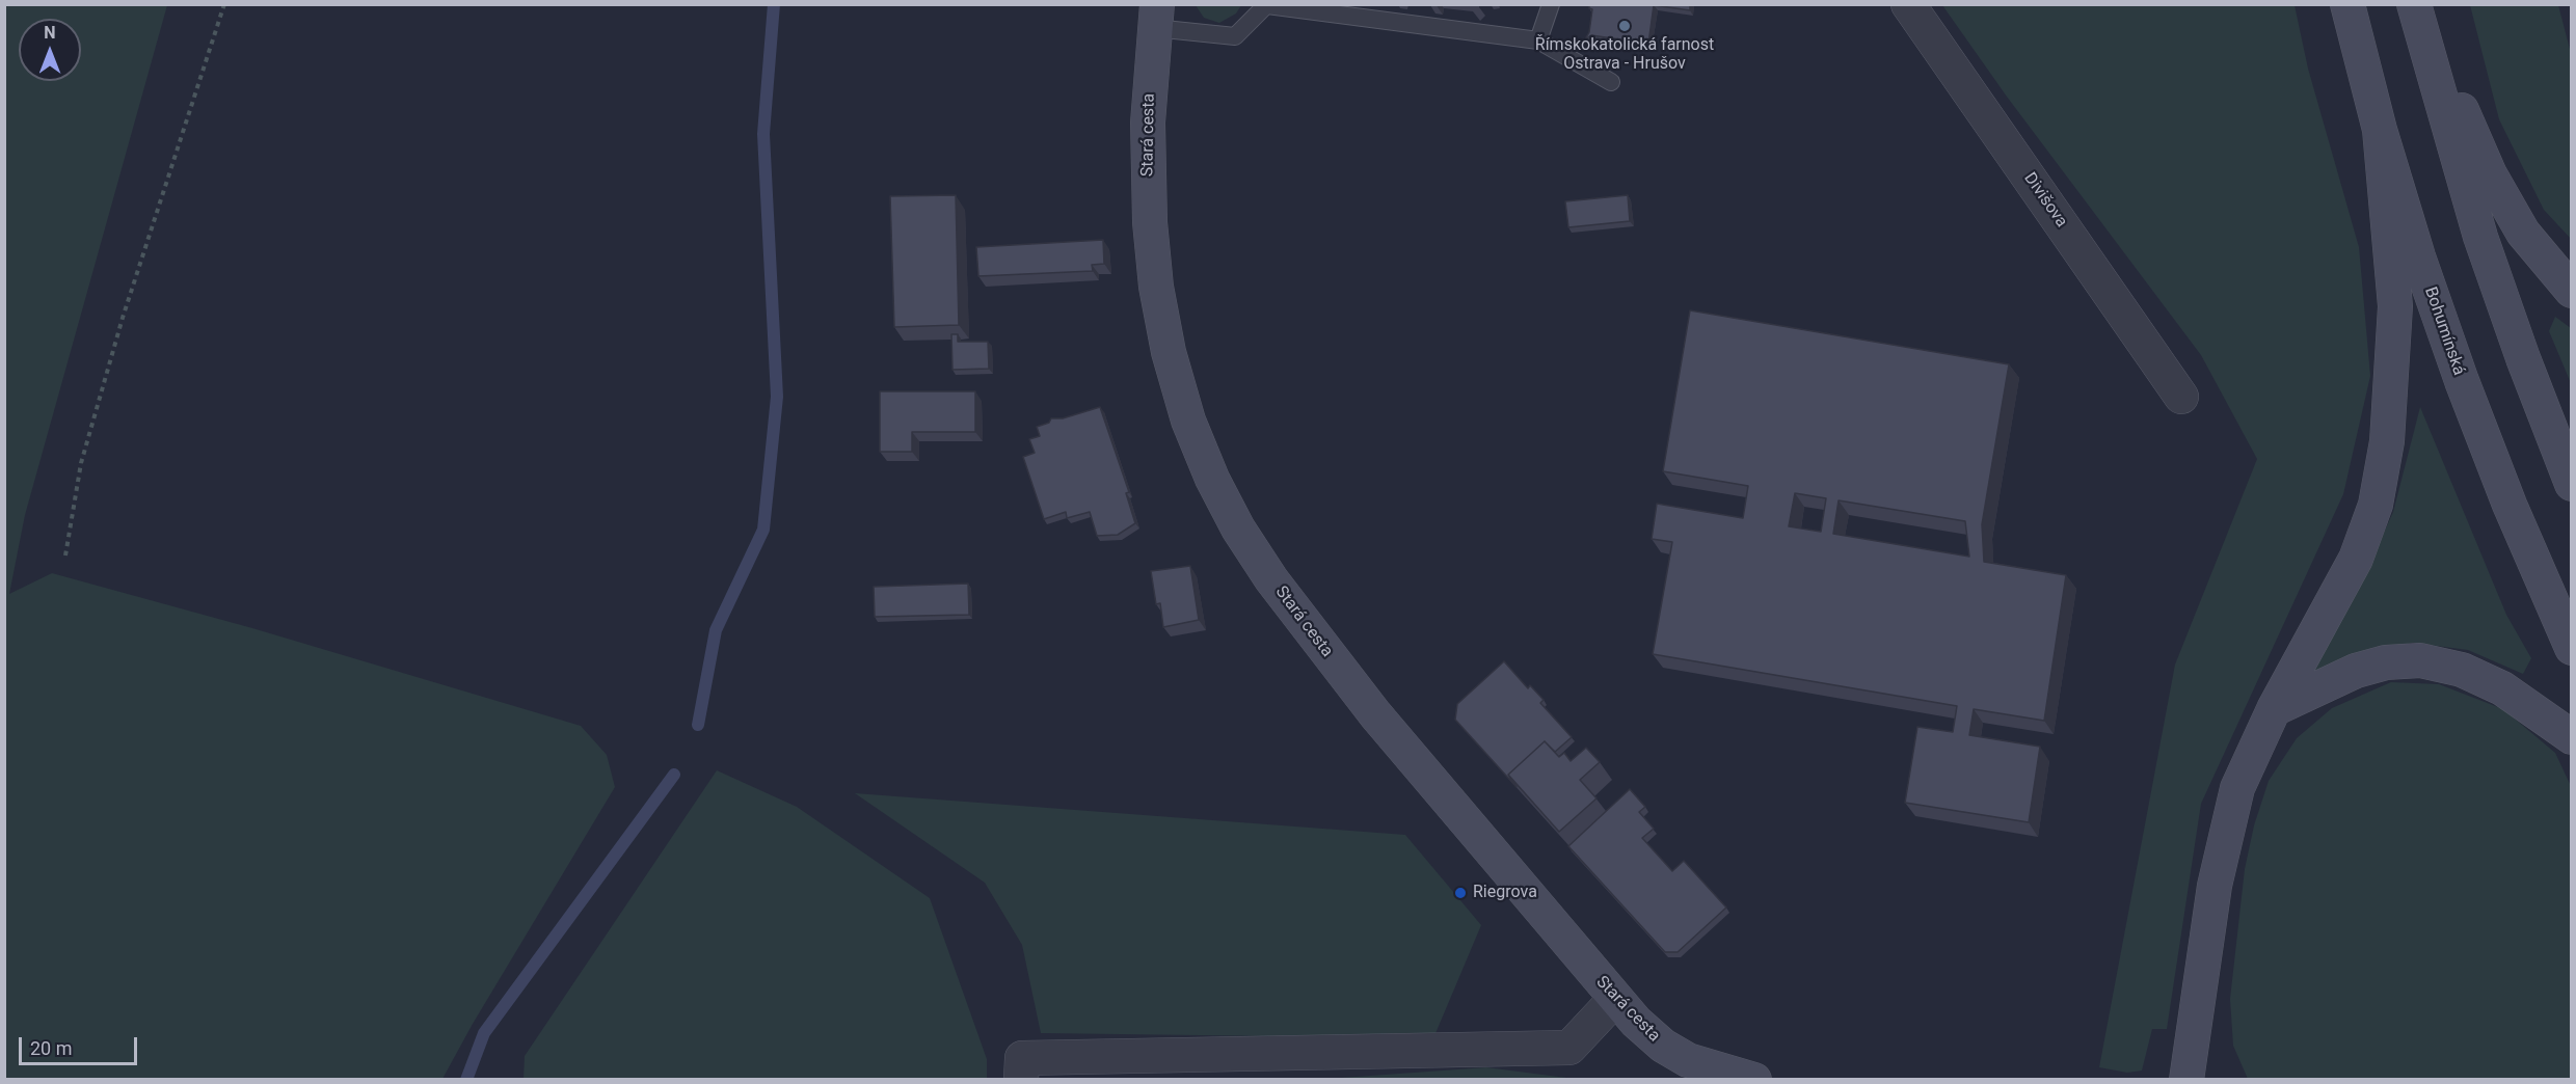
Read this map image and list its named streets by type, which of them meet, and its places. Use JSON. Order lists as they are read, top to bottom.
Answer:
{
  "streets": {
    "main road": ["Stará cesta", "Bohumínská"],
    "street": ["Divišova"]
  },
  "places": ["Římskokatolická farnost Ostrava - Hrušov", "Riegrova"],
  "scale_bar": "20 m",
  "north": "top"
}
